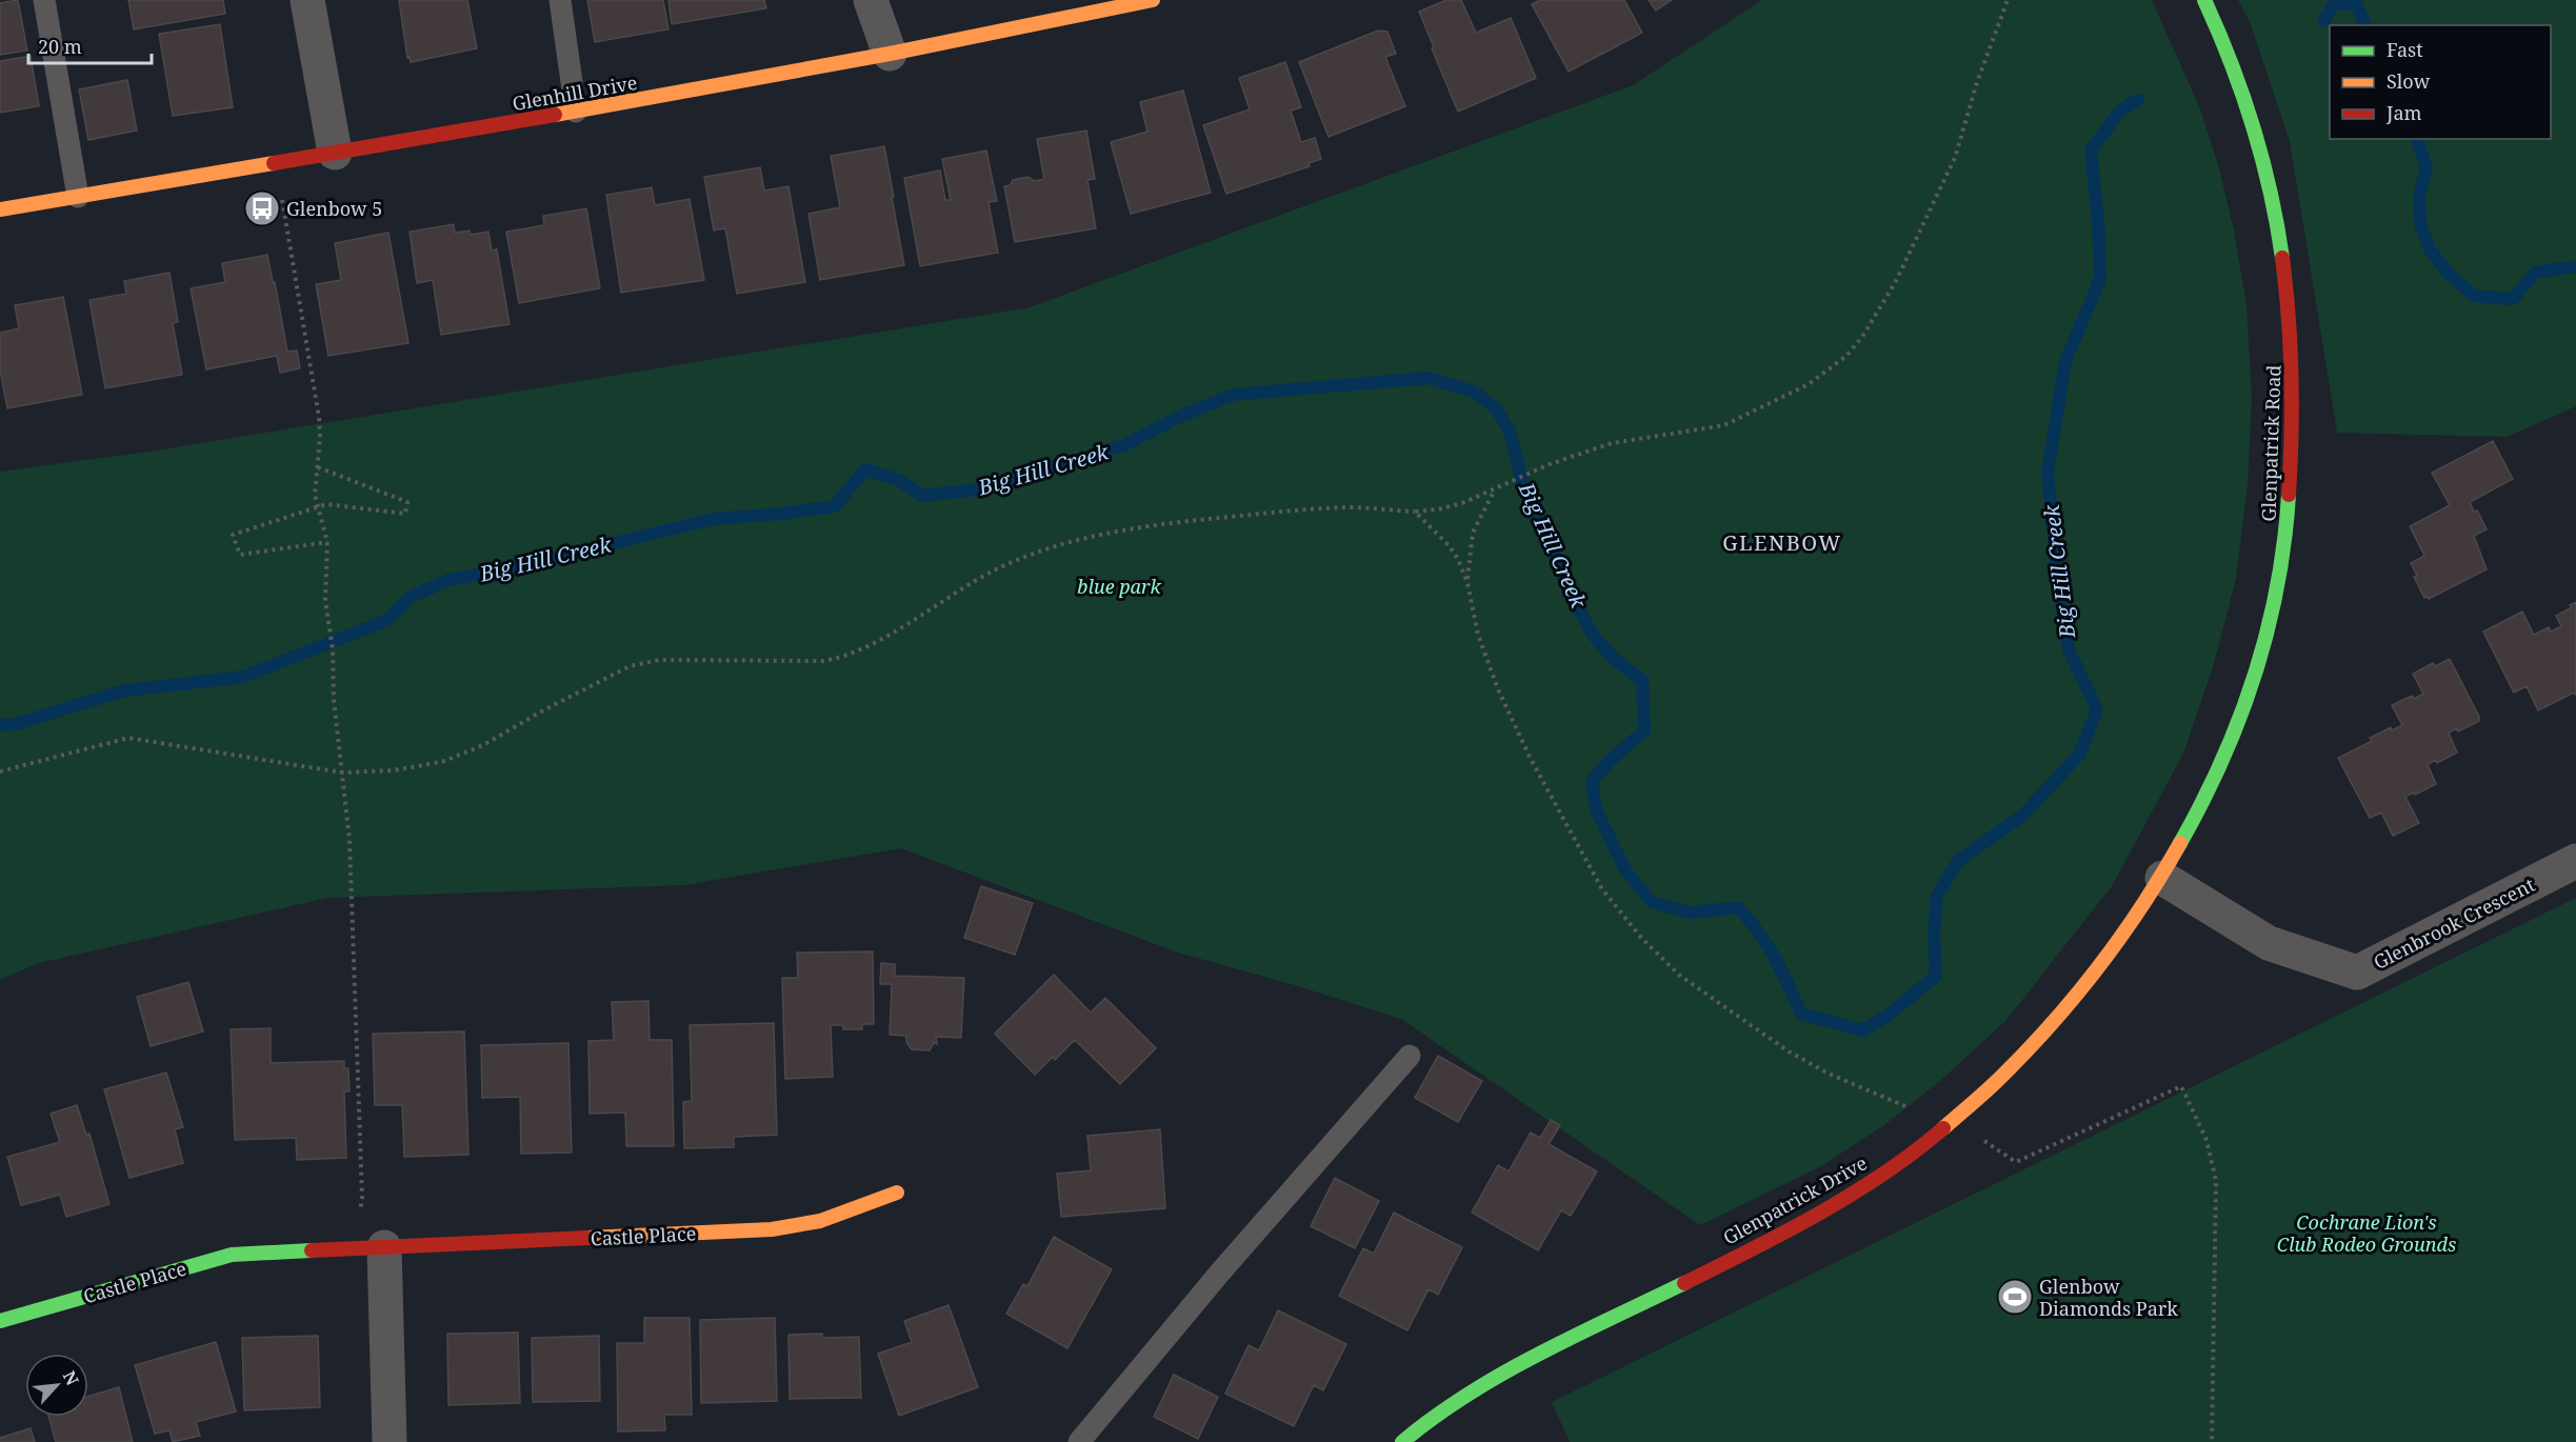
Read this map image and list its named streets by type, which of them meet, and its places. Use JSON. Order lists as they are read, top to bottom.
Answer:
{
  "streets": {
    "street": [
      "Glenhill Drive",
      "Glenpatrick Road",
      "Glenbrook Crescent",
      "Glenpatrick Drive",
      "Castle Place"
    ]
  },
  "crossings": [
    ["Glenpatrick Road", "Glenbrook Crescent"],
    ["Glenpatrick Road", "Glenpatrick Drive"],
    ["Glenbrook Crescent", "Glenpatrick Drive"]
  ],
  "districts": ["GLENBOW"],
  "water": ["Big Hill Creek"],
  "parks": ["blue park", "Cochrane Lion's Club Rodeo Grounds"],
  "places": {
    "bus stop": ["Glenbow 5"],
    "sports": ["Glenbow Diamonds Park"]
  },
  "legend": ["Fast", "Slow", "Jam"],
  "scale_bar": "20 m",
  "north": "top right"
}
